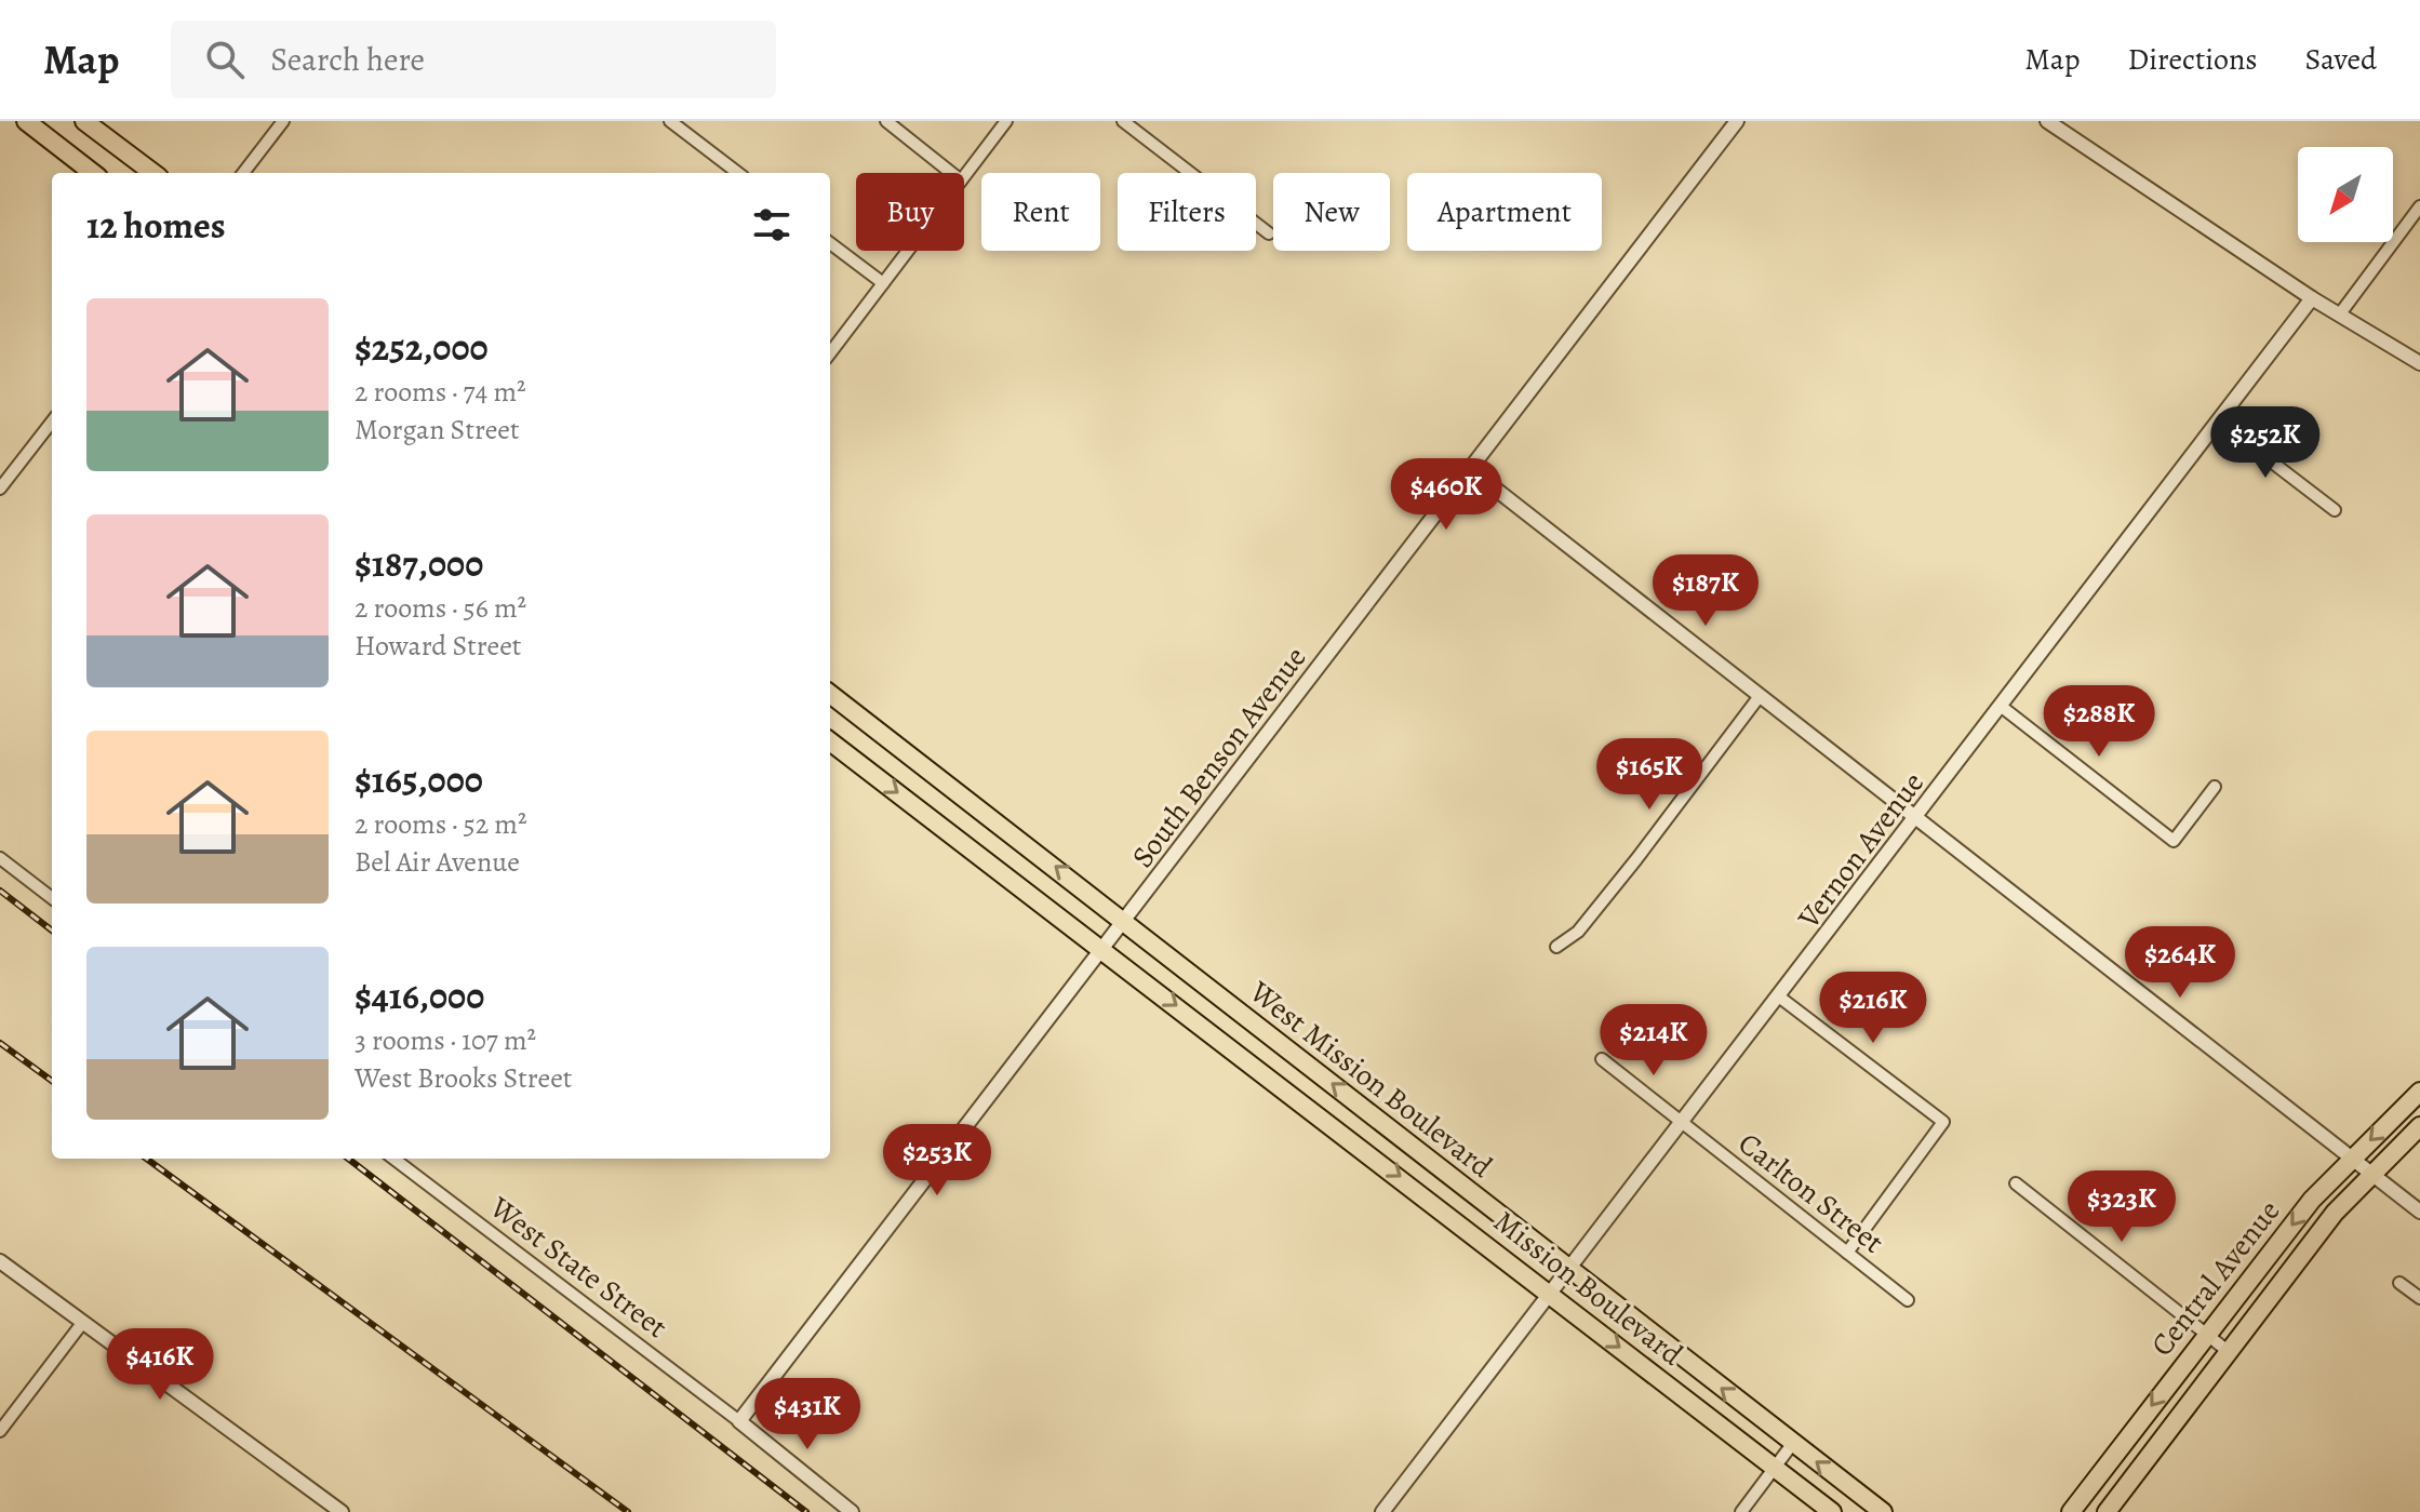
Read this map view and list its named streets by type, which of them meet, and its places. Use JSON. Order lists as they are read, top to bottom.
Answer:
{
  "streets": {
    "main road": ["West Mission Boulevard", "Central Avenue", "Mission Boulevard"],
    "street": [
      "South Benson Avenue",
      "Vernon Avenue",
      "Carlton Street",
      "West State Street"
    ]
  },
  "crossings": [
    ["South Benson Avenue", "West Mission Boulevard"],
    ["South Benson Avenue", "West State Street"],
    ["South Benson Avenue", "Mission Boulevard"],
    ["Vernon Avenue", "West Mission Boulevard"],
    ["Vernon Avenue", "Carlton Street"],
    ["Vernon Avenue", "Mission Boulevard"]
  ],
  "one_way": ["West Mission Boulevard", "Mission Boulevard"],
  "north": "bottom left",
  "page": {
    "header": "Map",
    "search": "Search here",
    "nav": ["Map", "Directions", "Saved"],
    "chip": [
      "Buy",
      "Rent",
      "Filters",
      "New",
      "Apartment"
    ],
    "heading": "12 homes",
    "list": [
      {
        "name": "$252,000",
        "note": "2 rooms · 74 m² · Morgan Street"
      },
      {
        "name": "$187,000",
        "note": "2 rooms · 56 m² · Howard Street"
      },
      {
        "name": "$165,000",
        "note": "2 rooms · 52 m² · Bel Air Avenue"
      },
      {
        "name": "$416,000",
        "note": "3 rooms · 107 m² · West Brooks Street"
      }
    ],
    "price": [
      "$252K",
      "$460K",
      "$187K",
      "$288K",
      "$165K",
      "$264K",
      "$216K",
      "$214K",
      "$253K",
      "$323K",
      "$416K",
      "$431K"
    ]
  }
}
